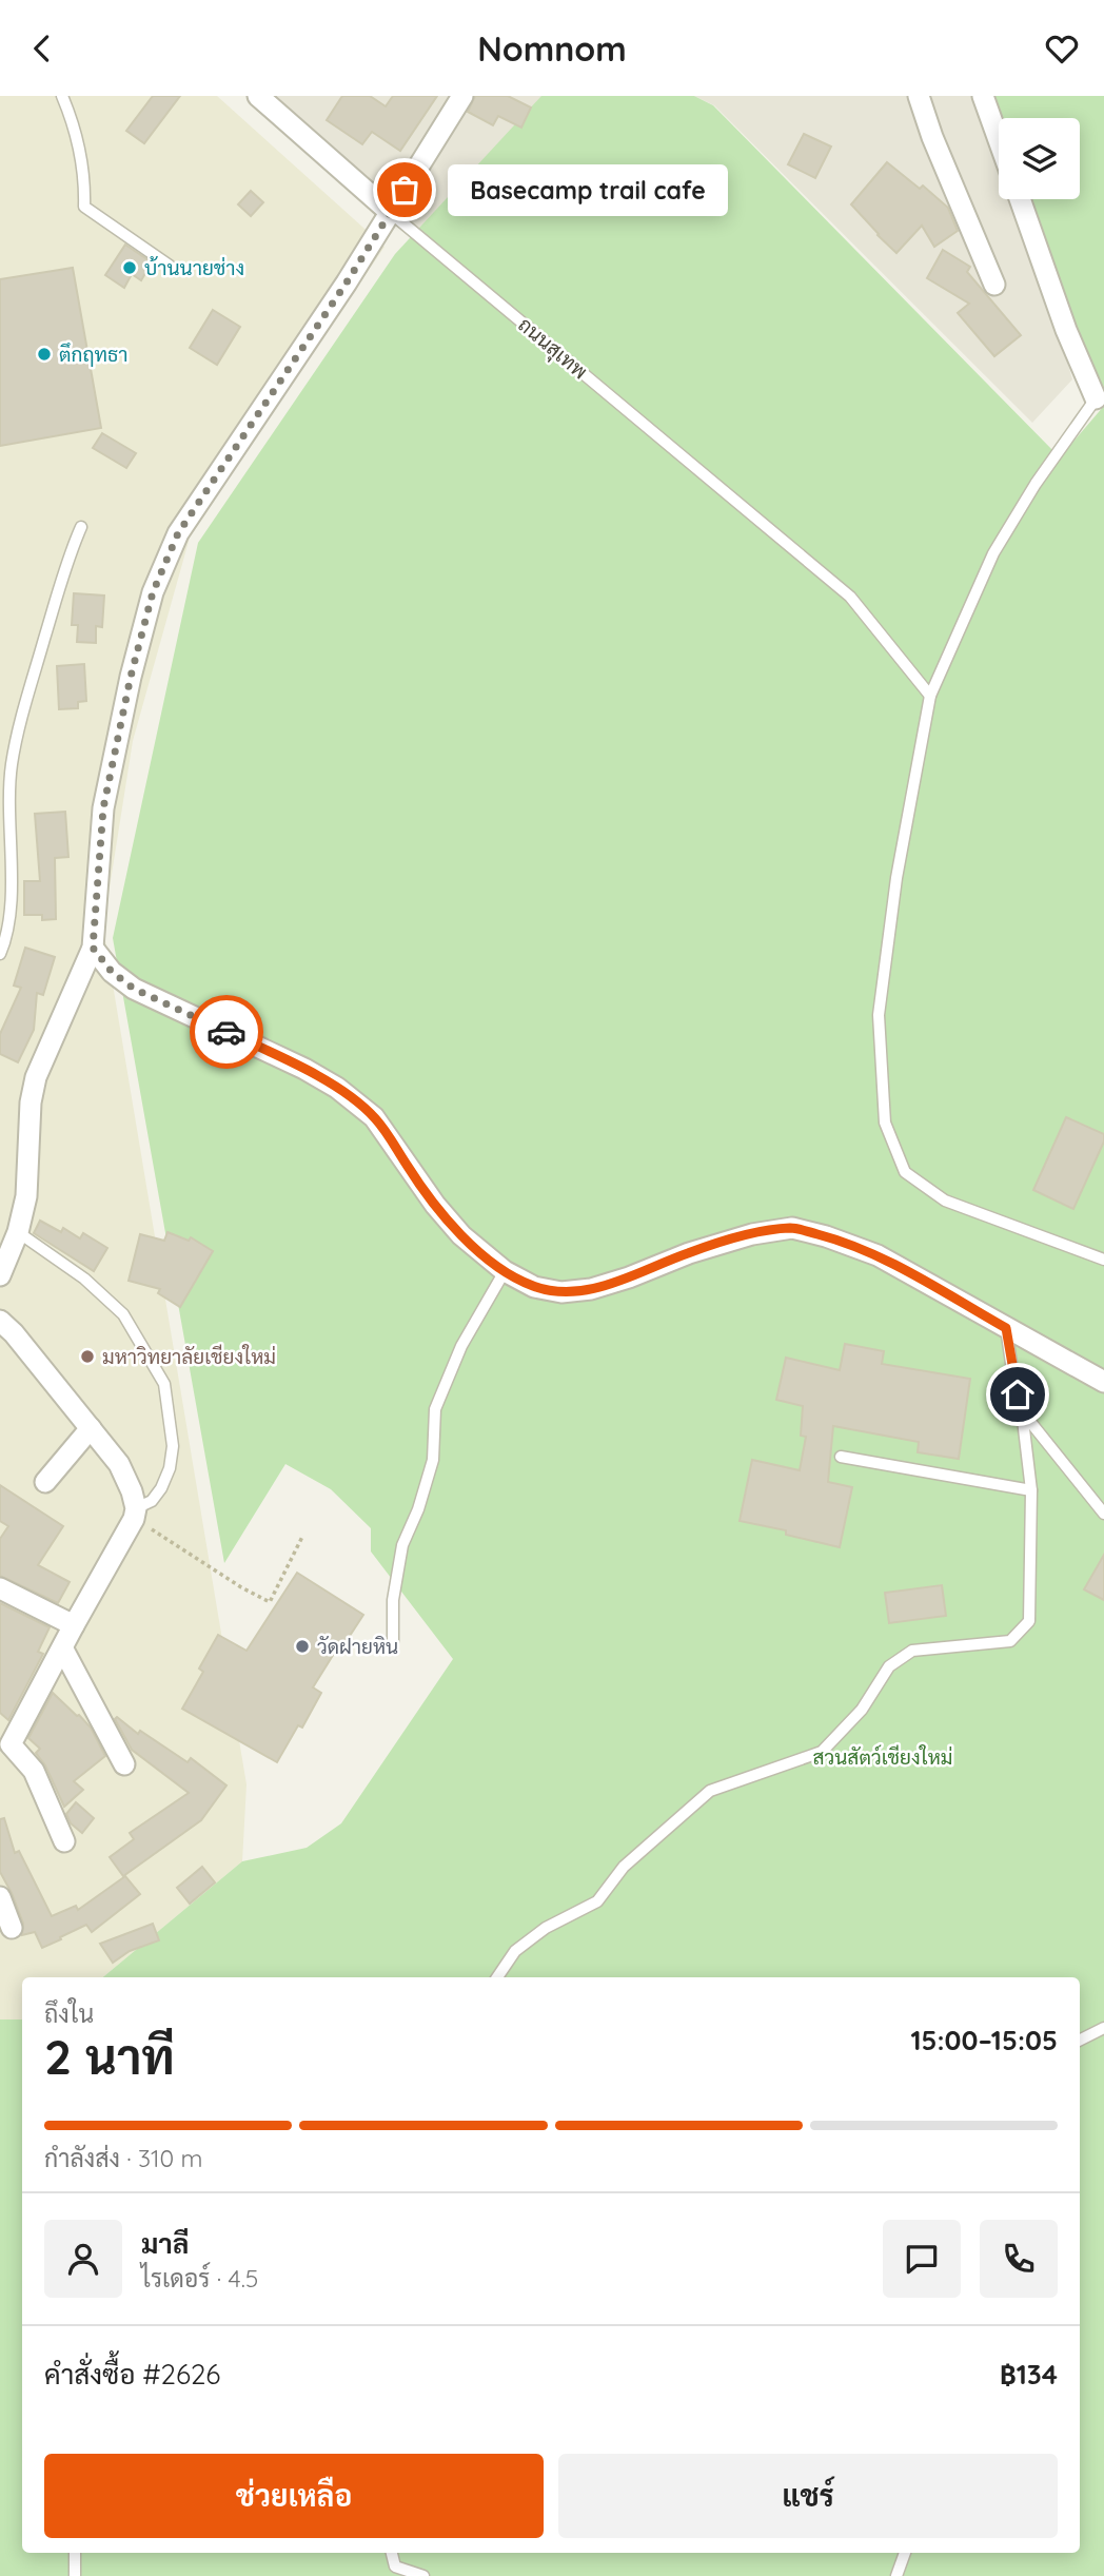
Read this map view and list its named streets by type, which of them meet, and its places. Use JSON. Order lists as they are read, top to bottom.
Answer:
{
  "streets": {
    "street": ["ถนนสุเทพ"]
  },
  "parks": ["สวนสัตว์เชียงใหม่"],
  "places": [
    "Basecamp trail cafe",
    "บ้านนายช่าง",
    "ตึกฤทธา",
    "มหาวิทยาลัยเชียงใหม่",
    "วัดฝายหิน"
  ],
  "page": {
    "header": "Nomnom",
    "bubble": "Basecamp trail cafe",
    "heading": ["2 นาที", "ถึงใน", "15:00–15:05"],
    "panel": [
      "มาลี",
      "ไรเดอร์ · 4.5",
      "คำสั่งซื้อ #2626",
      "฿134"
    ],
    "bar": "กำลังส่ง · 310 m",
    "buttons": ["ช่วยเหลือ", "แชร์"]
  }
}
